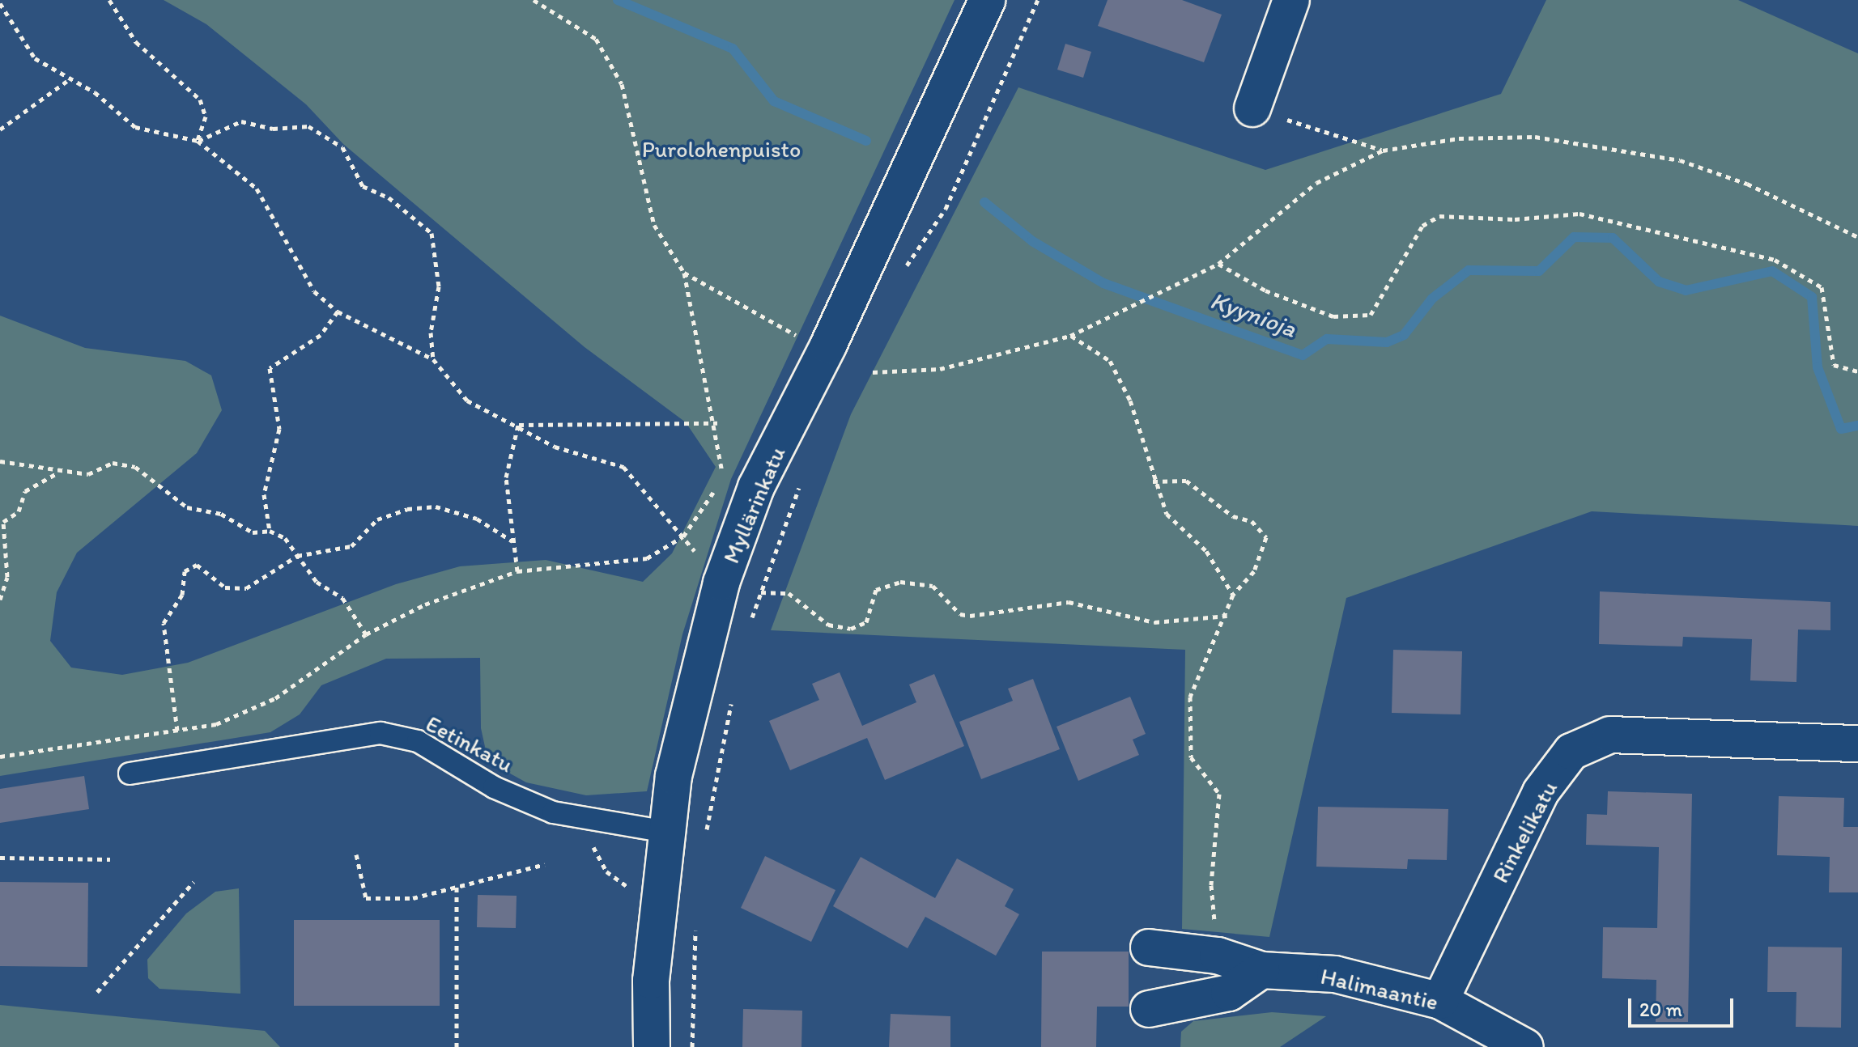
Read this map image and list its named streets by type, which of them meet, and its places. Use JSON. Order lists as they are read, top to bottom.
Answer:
{
  "streets": {
    "street": ["Myllärinkatu", "Rinkelikatu", "Halimaantie"],
    "lane": ["Eetinkatu"]
  },
  "crossings": [
    ["Myllärinkatu", "Eetinkatu"],
    ["Rinkelikatu", "Halimaantie"]
  ],
  "water": ["Kyynioja"],
  "parks": ["Purolohenpuisto"],
  "scale_bar": "20 m"
}
